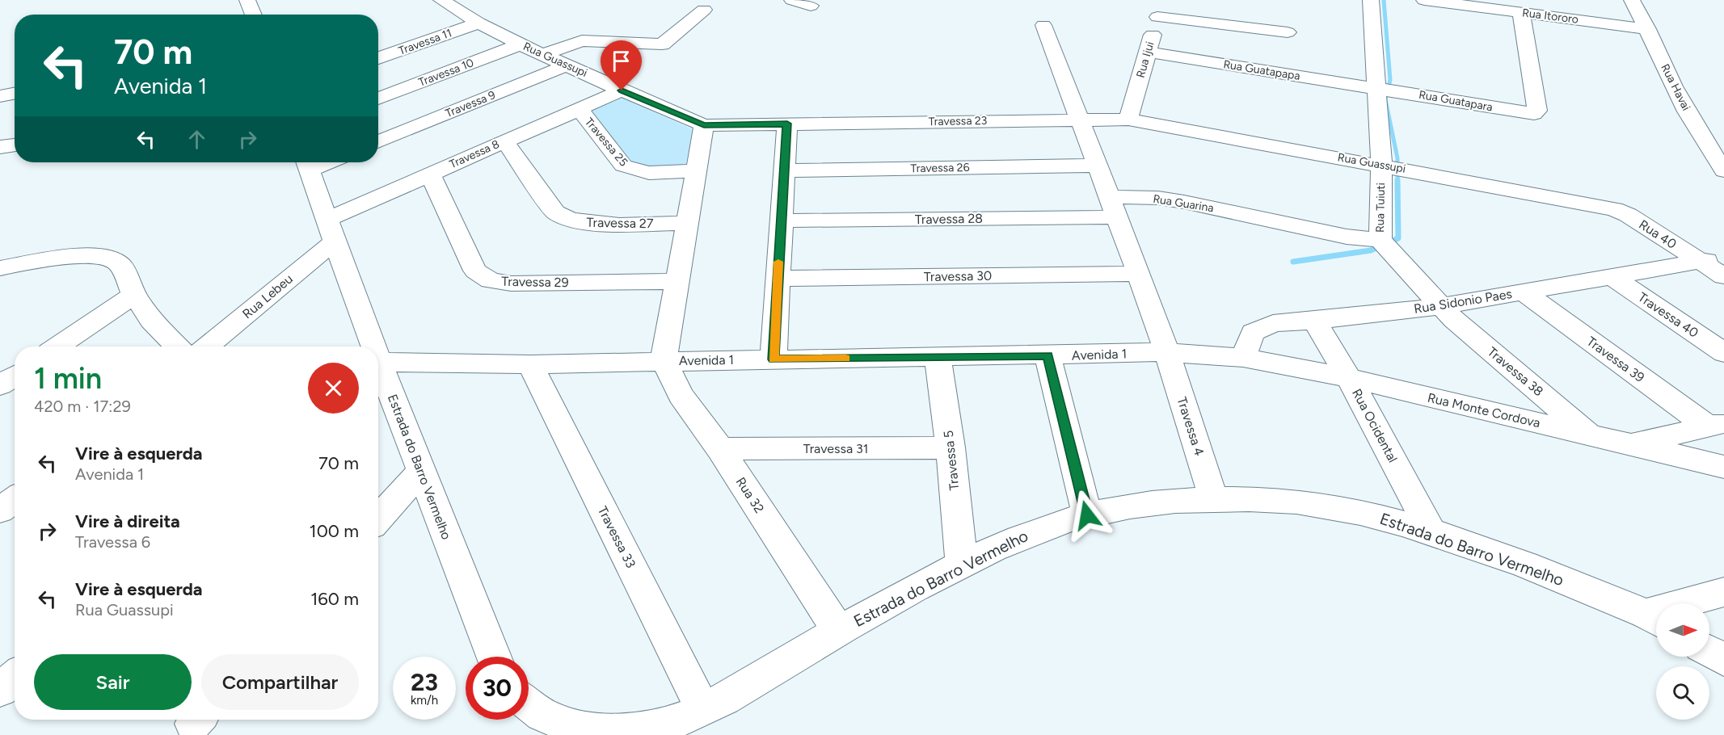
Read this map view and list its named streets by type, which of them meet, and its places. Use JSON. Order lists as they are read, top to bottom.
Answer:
{
  "streets": {
    "street": [
      "Rua Itororo",
      "Travessa 11",
      "Rua Guassupi",
      "Rua Ijui",
      "Rua Guatapapa",
      "Travessa 10",
      "Rua Havai",
      "Rua Guatapara",
      "Travessa 9",
      "Travessa 23",
      "Travessa 25",
      "Travessa 8",
      "Travessa 26",
      "Rua Guarina",
      "Rua Tuiuti",
      "Travessa 28",
      "Travessa 27",
      "Rua 40",
      "Travessa 30",
      "Travessa 29",
      "Rua Lebeu",
      "Rua Sidonio Paes",
      "Travessa 40",
      "Avenida 1",
      "Travessa 39",
      "Travessa 38",
      "Rua Monte Cordova",
      "Rua Ocidental",
      "Travessa 4",
      "Travessa 31",
      "Travessa 5",
      "Estrada do Barro Vermelho",
      "Rua 32",
      "Travessa 33"
    ]
  },
  "crossings": [
    ["Rua Itororo", "Rua Havai"],
    ["Rua Itororo", "Rua Guatapara"],
    ["Travessa 11", "Rua Guassupi"],
    ["Rua Guassupi", "Rua Ijui"],
    ["Rua Guassupi", "Travessa 10"],
    ["Rua Guassupi", "Travessa 9"],
    ["Rua Guassupi", "Travessa 23"],
    ["Rua Guassupi", "Travessa 8"],
    ["Rua Guassupi", "Rua Tuiuti"],
    ["Rua Guassupi", "Rua 40"],
    ["Rua Guassupi", "Avenida 1"],
    ["Rua Ijui", "Rua Guatapapa"],
    ["Rua Ijui", "Travessa 23"],
    ["Rua Guatapapa", "Rua Guatapara"],
    ["Rua Guatapapa", "Rua Tuiuti"],
    ["Rua Guatapara", "Rua Tuiuti"],
    ["Travessa 25", "Travessa 8"],
    ["Travessa 25", "Avenida 1"],
    ["Travessa 8", "Travessa 27"],
    ["Travessa 8", "Travessa 29"],
    ["Travessa 8", "Rua Lebeu"],
    ["Travessa 8", "Estrada do Barro Vermelho"],
    ["Rua Guarina", "Rua Tuiuti"],
    ["Rua Guarina", "Travessa 28"],
    ["Rua Tuiuti", "Rua Sidonio Paes"],
    ["Rua Tuiuti", "Travessa 38"],
    ["Travessa 27", "Avenida 1"],
    ["Rua 40", "Rua Sidonio Paes"],
    ["Travessa 29", "Avenida 1"],
    ["Rua Lebeu", "Estrada do Barro Vermelho"],
    ["Rua Sidonio Paes", "Travessa 40"],
    ["Rua Sidonio Paes", "Avenida 1"],
    ["Rua Sidonio Paes", "Travessa 39"],
    ["Rua Sidonio Paes", "Travessa 38"],
    ["Rua Sidonio Paes", "Rua Monte Cordova"],
    ["Rua Sidonio Paes", "Rua Ocidental"],
    ["Avenida 1", "Rua Monte Cordova"],
    ["Avenida 1", "Travessa 4"],
    ["Avenida 1", "Travessa 5"],
    ["Avenida 1", "Rua 32"],
    ["Avenida 1", "Travessa 33"],
    ["Travessa 38", "Rua Monte Cordova"],
    ["Rua Monte Cordova", "Rua Ocidental"],
    ["Rua Ocidental", "Estrada do Barro Vermelho"],
    ["Travessa 4", "Estrada do Barro Vermelho"],
    ["Travessa 31", "Travessa 5"],
    ["Travessa 31", "Rua 32"],
    ["Travessa 5", "Estrada do Barro Vermelho"],
    ["Estrada do Barro Vermelho", "Rua 32"],
    ["Estrada do Barro Vermelho", "Travessa 33"]
  ],
  "north": "right",
  "page": {
    "turn": ["70 m", "Avenida 1"],
    "heading": ["1 min", "420 m · 17:29"],
    "list": [
      {
        "name": "Vire à esquerda",
        "note": "Avenida 1",
        "value": "70 m"
      },
      {
        "name": "Vire à direita",
        "note": "Travessa 6",
        "value": "100 m"
      },
      {
        "name": "Vire à esquerda",
        "note": "Rua Guassupi",
        "value": "160 m"
      }
    ],
    "buttons": ["Sair", "Compartilhar"],
    "speed": "23 km/h",
    "limit": "30"
  }
}
